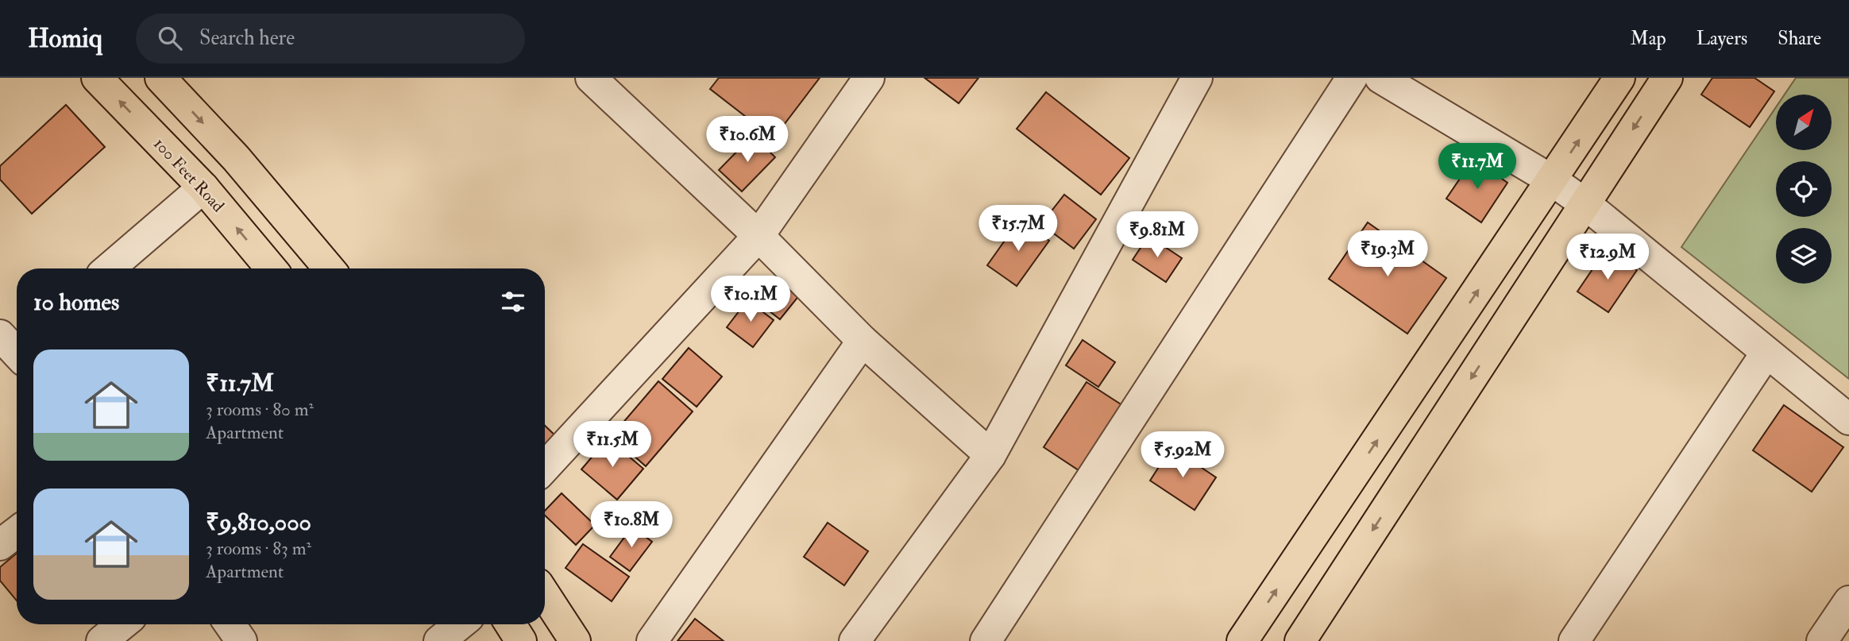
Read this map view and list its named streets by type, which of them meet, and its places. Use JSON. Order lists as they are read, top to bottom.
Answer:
{
  "streets": {
    "main road": ["100 Feet Road"]
  },
  "north": "top right",
  "page": {
    "header": "Homiq",
    "search": "Search here",
    "nav": ["Map", "Layers", "Share"],
    "price": [
      "₹10.6M",
      "₹11.7M",
      "₹15.7M",
      "₹9.81M",
      "₹19.3M",
      "₹12.9M",
      "₹10.1M",
      "₹11.5M",
      "₹5.92M",
      "₹10.8M"
    ],
    "heading": "10 homes",
    "list": [
      {
        "name": "₹11.7M",
        "note": "3 rooms · 80 m² · Apartment"
      },
      {
        "name": "₹9,810,000",
        "note": "3 rooms · 83 m² · Apartment"
      }
    ]
  }
}
